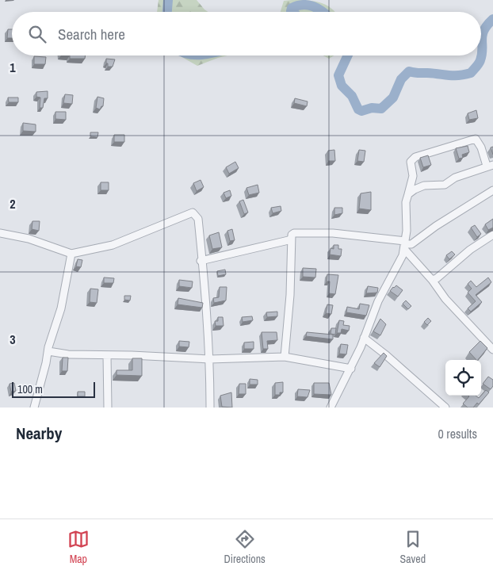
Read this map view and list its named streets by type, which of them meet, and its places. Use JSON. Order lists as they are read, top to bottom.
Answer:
{
  "scale_bar": "100 m",
  "page": {
    "search": "Search here",
    "scale": "100 m",
    "heading": ["Nearby", "0 results"],
    "nav": ["Map", "Directions", "Saved"]
  },
  "grid": {
    "rows": ["1", "2", "3"]
  }
}
